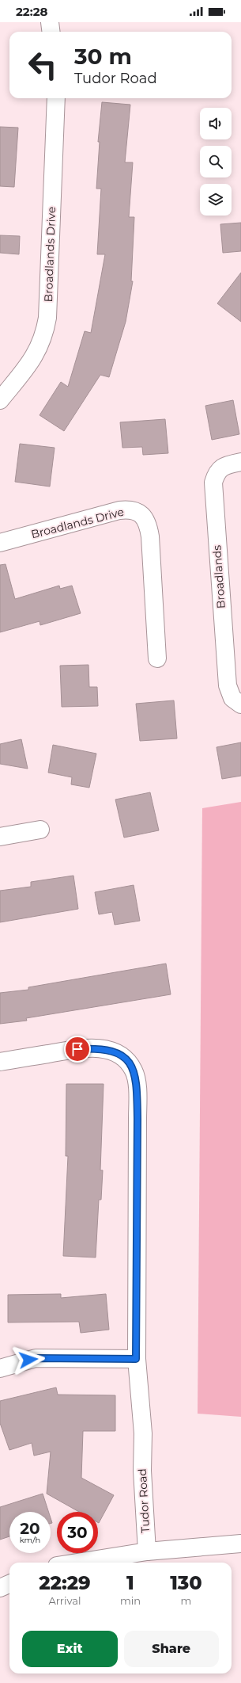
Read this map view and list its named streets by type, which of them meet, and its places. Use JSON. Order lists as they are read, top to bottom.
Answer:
{
  "streets": {
    "street": ["Broadlands Drive", "Broadlands", "Tudor Road"]
  },
  "page": {
    "status": "22:28",
    "turn": ["30 m", "Tudor Road"],
    "speed": "20 km/h",
    "limit": "30",
    "eta": [
      "22:29",
      "Arrival",
      "1",
      "min",
      "130",
      "m"
    ],
    "buttons": ["Exit", "Share"]
  }
}
